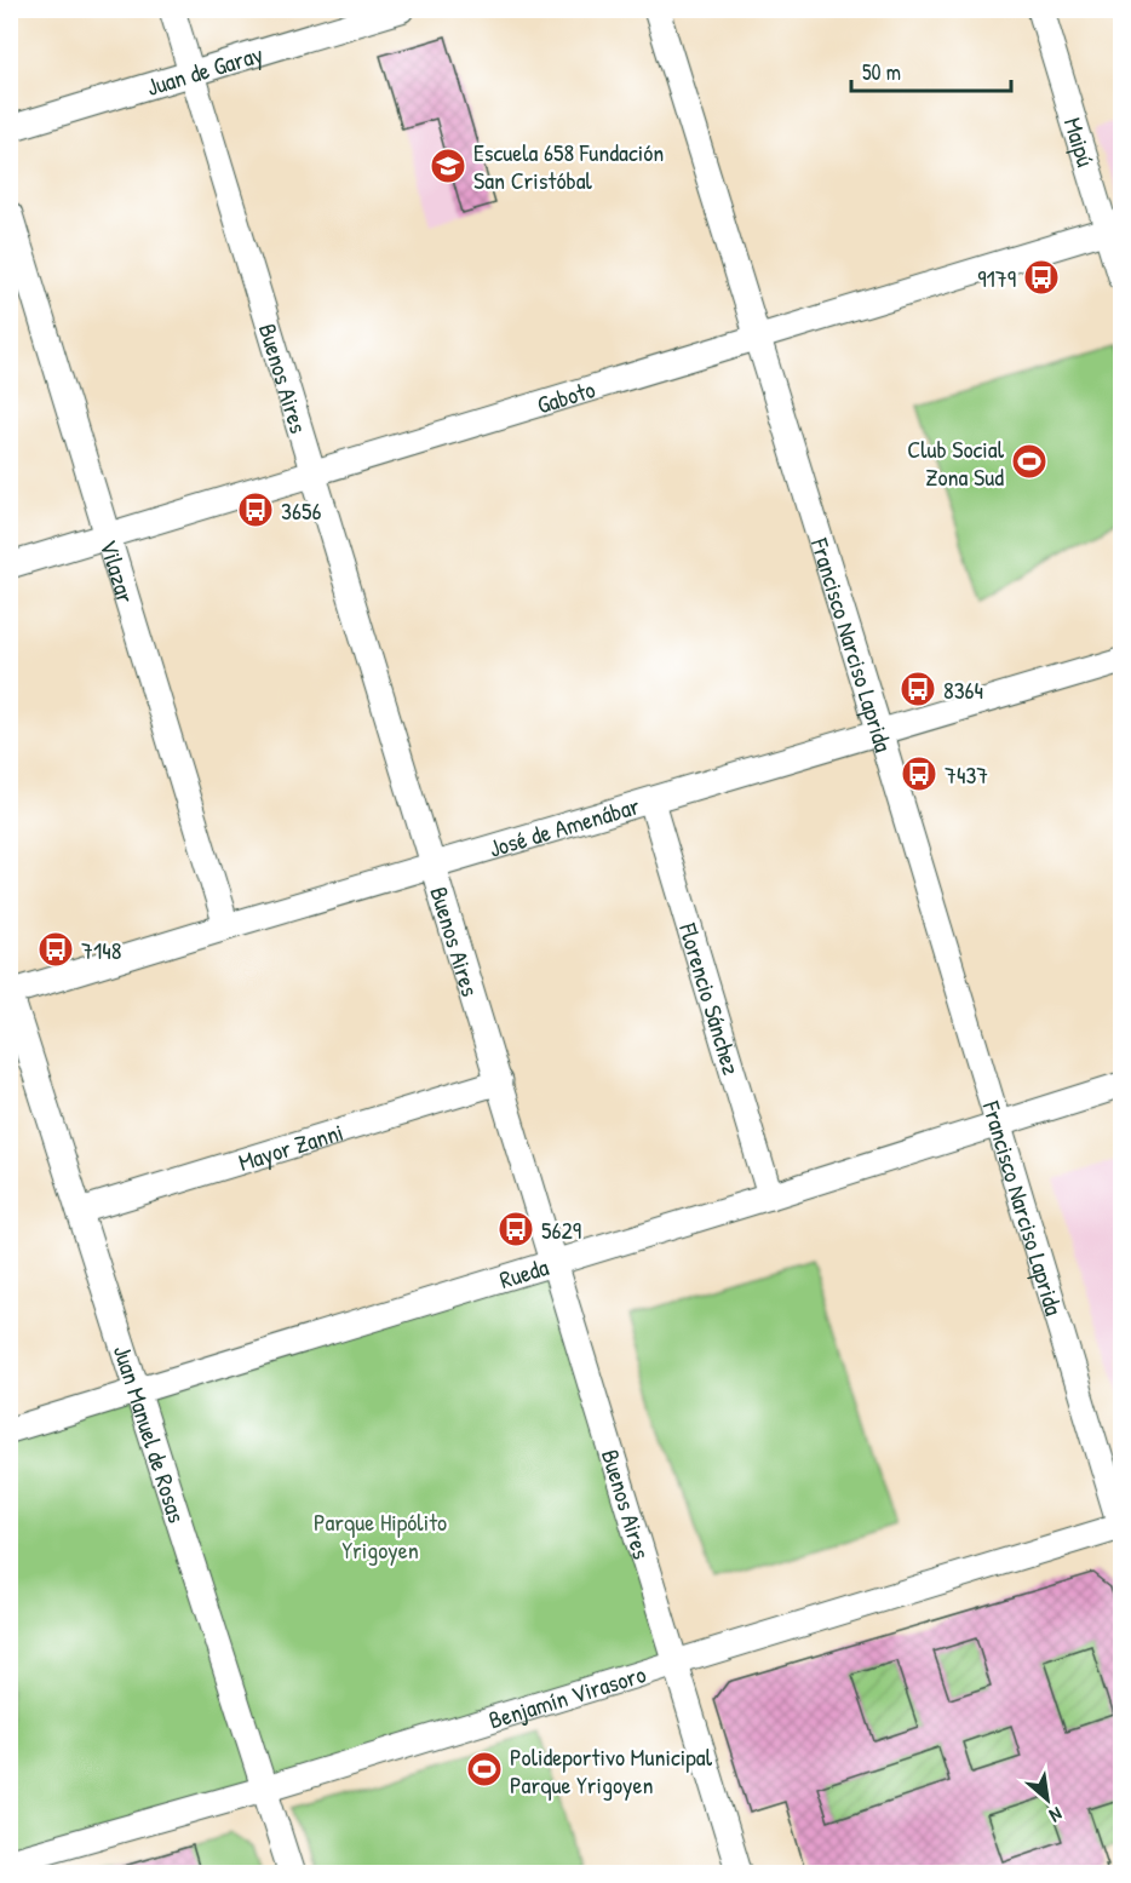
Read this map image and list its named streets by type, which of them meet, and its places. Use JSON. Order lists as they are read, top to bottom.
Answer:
{
  "streets": {
    "street": [
      "Juan de Garay",
      "Maipú",
      "Buenos Aires",
      "Gaboto",
      "Vilazar",
      "Francisco Narciso Laprida",
      "José de Amenábar",
      "Florencio Sánchez",
      "Mayor Zanni",
      "Rueda",
      "Juan Manuel de Rosas",
      "Benjamín Virasoro"
    ]
  },
  "crossings": [
    ["Juan de Garay", "Buenos Aires"],
    ["Maipú", "Gaboto"],
    ["Buenos Aires", "Gaboto"],
    ["Buenos Aires", "José de Amenábar"],
    ["Buenos Aires", "Mayor Zanni"],
    ["Buenos Aires", "Rueda"],
    ["Buenos Aires", "Benjamín Virasoro"],
    ["Gaboto", "Vilazar"],
    ["Gaboto", "Francisco Narciso Laprida"],
    ["Vilazar", "José de Amenábar"],
    ["Francisco Narciso Laprida", "José de Amenábar"],
    ["Francisco Narciso Laprida", "Rueda"],
    ["Francisco Narciso Laprida", "Benjamín Virasoro"],
    ["José de Amenábar", "Florencio Sánchez"],
    ["José de Amenábar", "Juan Manuel de Rosas"],
    ["Florencio Sánchez", "Rueda"],
    ["Mayor Zanni", "Juan Manuel de Rosas"],
    ["Rueda", "Juan Manuel de Rosas"],
    ["Juan Manuel de Rosas", "Benjamín Virasoro"]
  ],
  "parks": ["Parque Hipólito Yrigoyen"],
  "places": {
    "school or university": ["Escuela 658 Fundación San Cristóbal"],
    "bus stop": [
      "9179",
      "3656",
      "8364",
      "7437",
      "7148",
      "5629"
    ],
    "sports": ["Club Social Zona Sud", "Polideportivo Municipal Parque Yrigoyen"]
  },
  "scale_bar": "50 m",
  "north": "bottom right"
}
